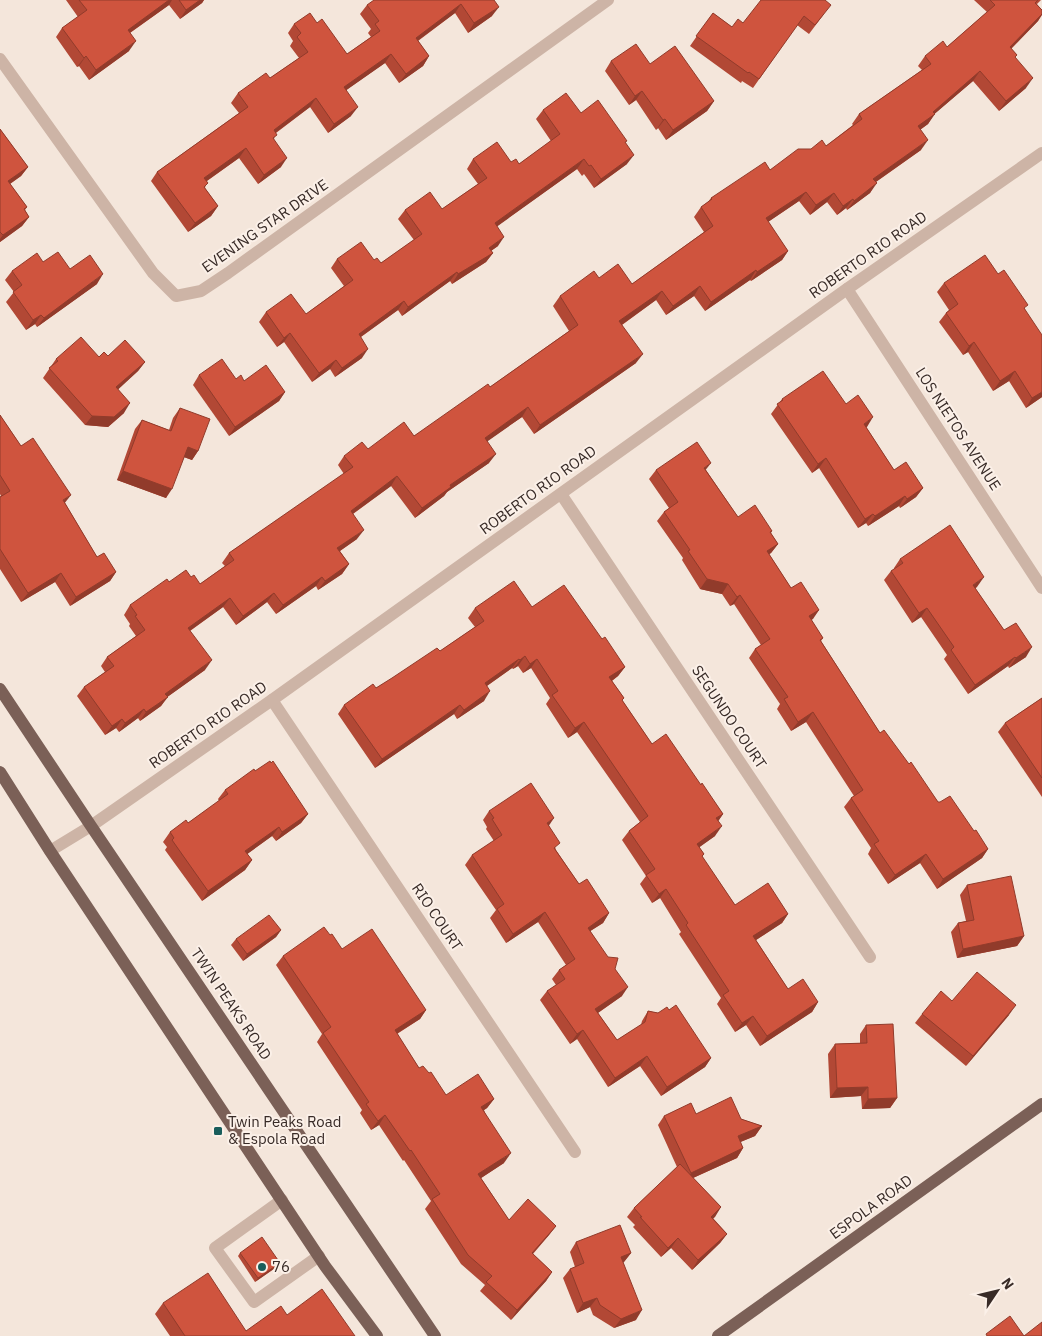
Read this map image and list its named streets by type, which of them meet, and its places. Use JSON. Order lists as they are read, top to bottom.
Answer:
{
  "streets": {
    "main road": ["TWIN PEAKS ROAD", "ESPOLA ROAD"],
    "street": [
      "EVENING STAR DRIVE",
      "ROBERTO RIO ROAD",
      "LOS NIETOS AVENUE",
      "SEGUNDO COURT",
      "RIO COURT"
    ]
  },
  "crossings": [
    ["ROBERTO RIO ROAD", "LOS NIETOS AVENUE"],
    ["ROBERTO RIO ROAD", "SEGUNDO COURT"],
    ["ROBERTO RIO ROAD", "RIO COURT"],
    ["ROBERTO RIO ROAD", "TWIN PEAKS ROAD"]
  ],
  "places": {
    "transit": ["Twin Peaks Road & Espola Road"],
    "other": ["76"]
  },
  "north": "top right"
}
